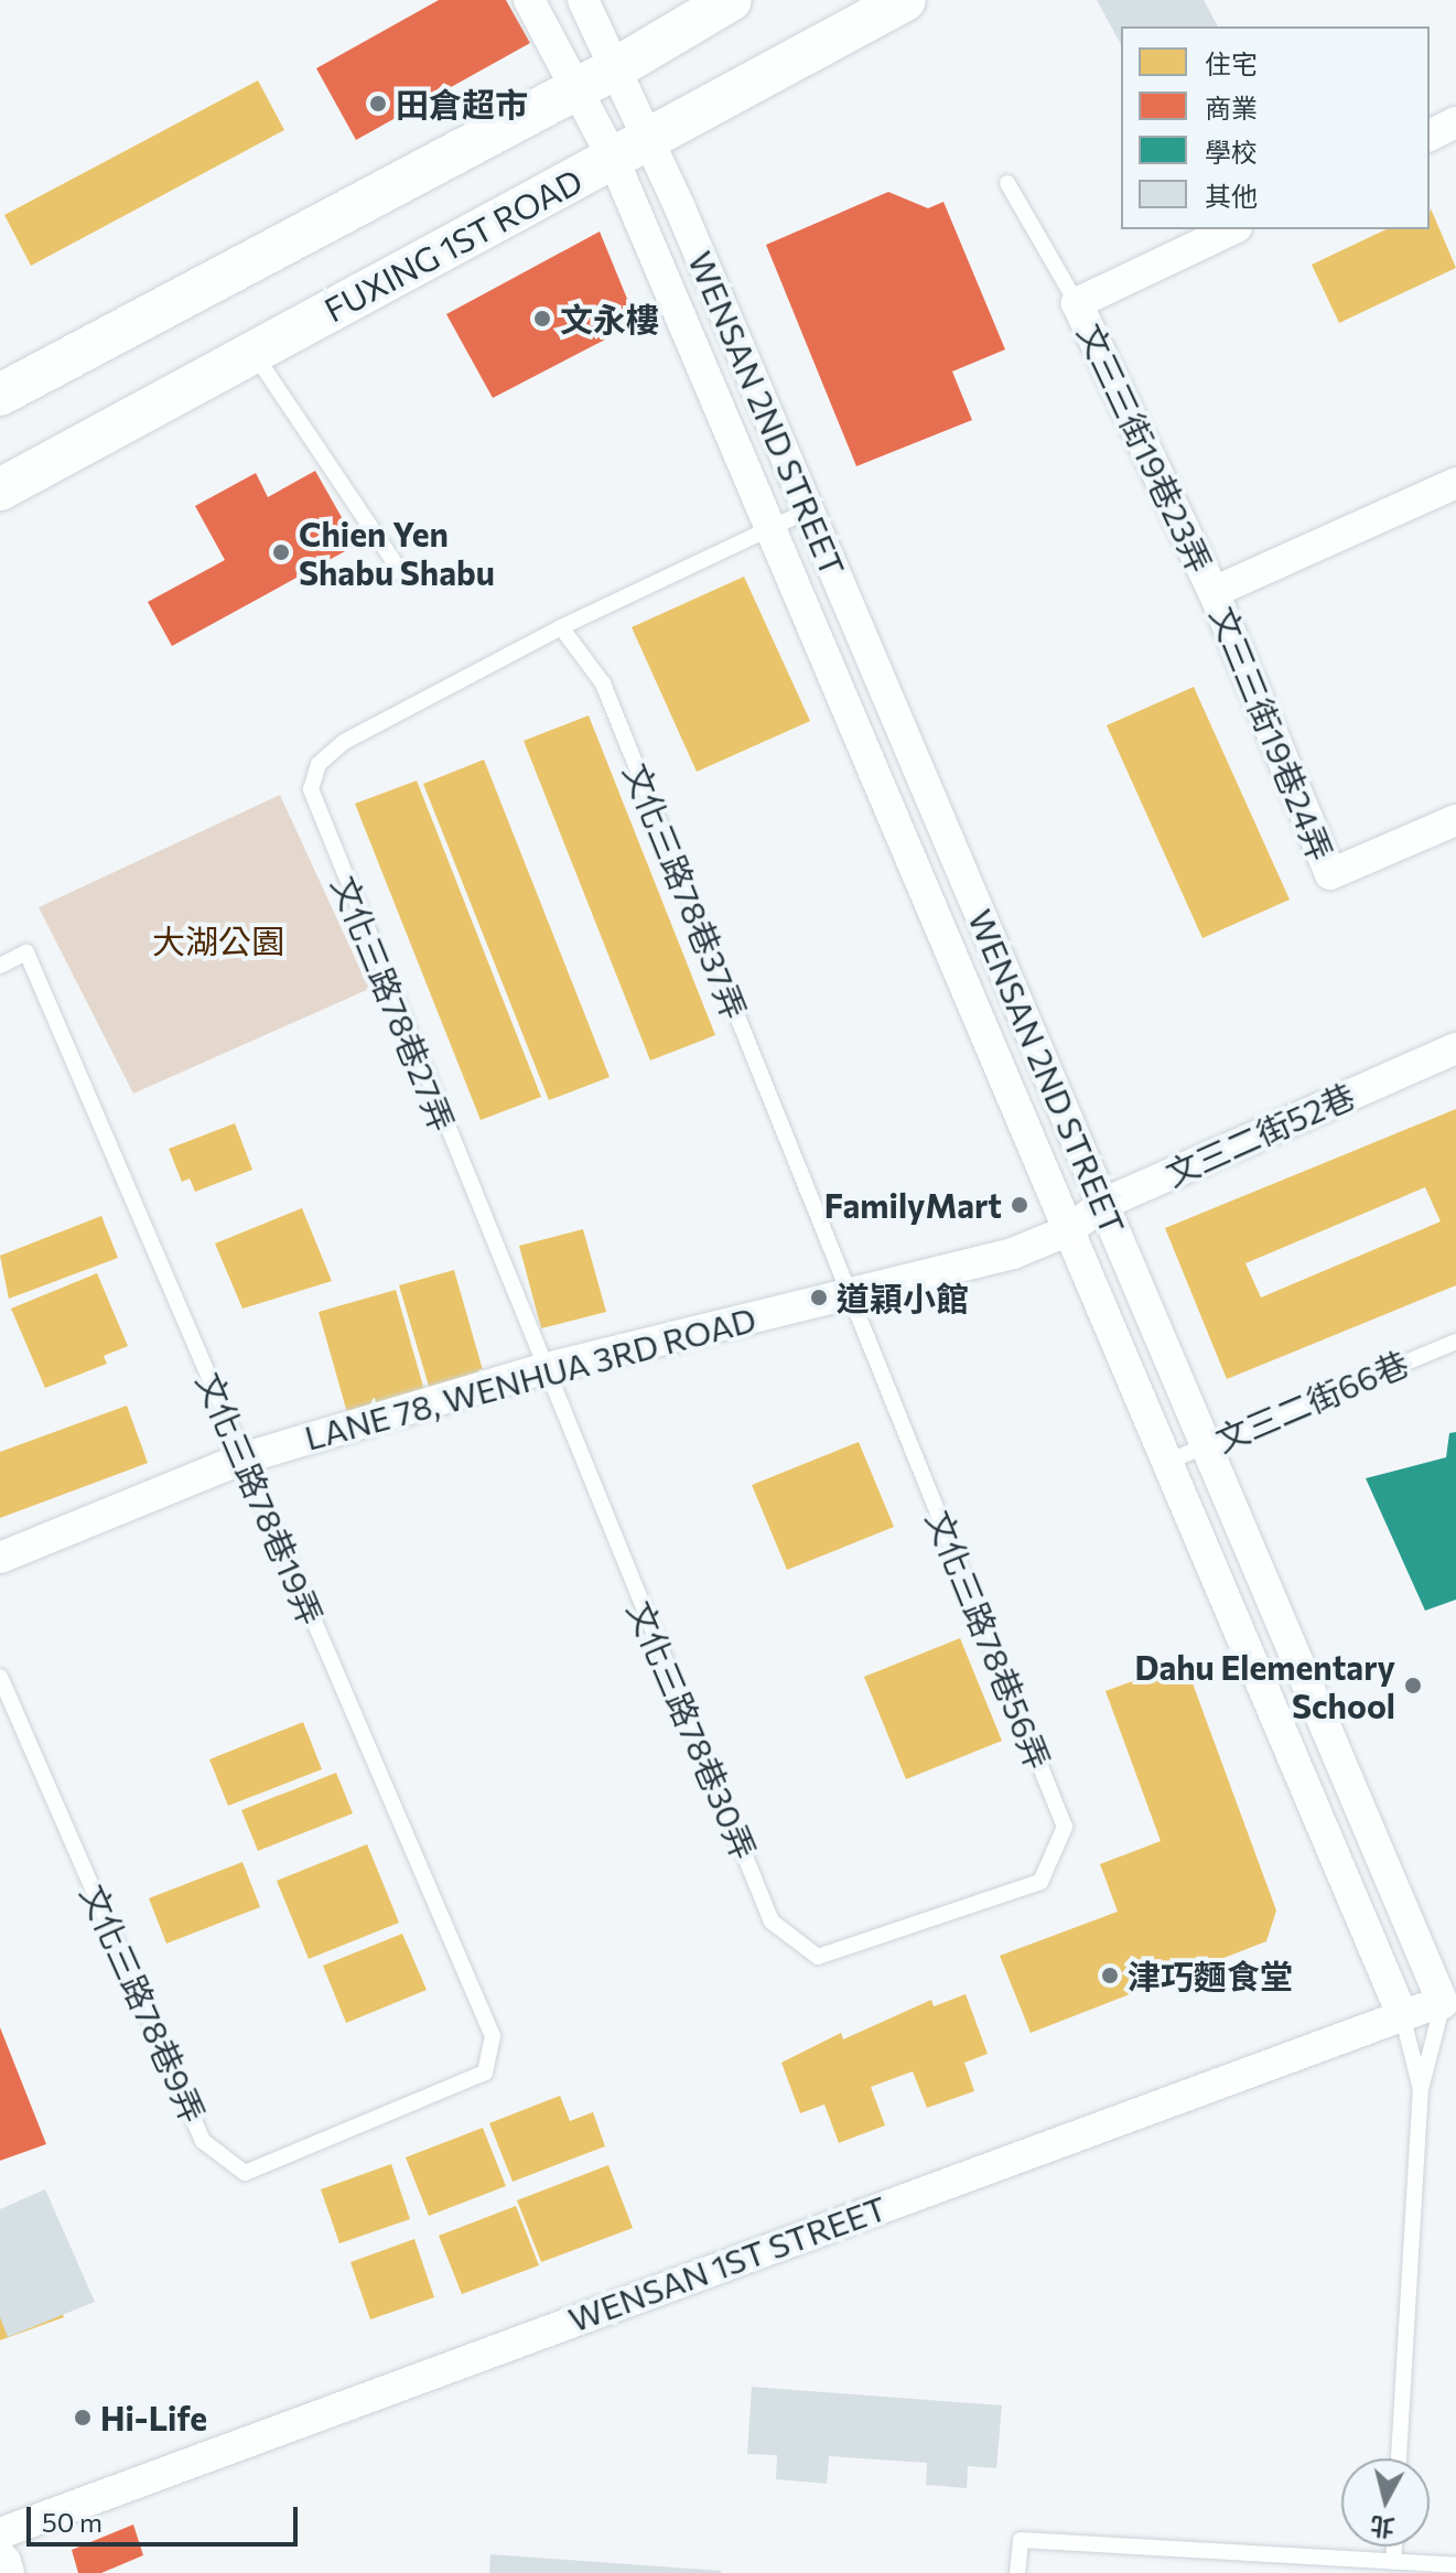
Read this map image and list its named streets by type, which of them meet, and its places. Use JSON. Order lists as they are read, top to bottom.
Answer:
{
  "streets": {
    "main road": ["FUXING 1ST ROAD"],
    "street": [
      "WENSAN 2ND STREET",
      "文三三街19巷23弄",
      "文三三街19巷24弄",
      "文三二街52巷",
      "LANE 78, WENHUA 3RD ROAD",
      "WENSAN 1ST STREET"
    ],
    "lane": [
      "文化三路78巷37弄",
      "文化三路78巷27弄",
      "文三二街66巷",
      "文化三路78巷19弄",
      "文化三路78巷56弄",
      "文化三路78巷30弄",
      "文化三路78巷9弄"
    ]
  },
  "crossings": [
    ["FUXING 1ST ROAD", "WENSAN 2ND STREET"],
    ["WENSAN 2ND STREET", "文三二街52巷"],
    ["WENSAN 2ND STREET", "LANE 78, WENHUA 3RD ROAD"],
    ["WENSAN 2ND STREET", "文三二街66巷"],
    ["WENSAN 2ND STREET", "WENSAN 1ST STREET"],
    ["文三三街19巷23弄", "文三三街19巷24弄"],
    ["文化三路78巷37弄", "文化三路78巷27弄"],
    ["文化三路78巷37弄", "LANE 78, WENHUA 3RD ROAD"],
    ["文化三路78巷37弄", "文化三路78巷56弄"],
    ["文化三路78巷27弄", "LANE 78, WENHUA 3RD ROAD"],
    ["文化三路78巷27弄", "文化三路78巷30弄"],
    ["文三二街52巷", "LANE 78, WENHUA 3RD ROAD"],
    ["LANE 78, WENHUA 3RD ROAD", "文化三路78巷19弄"],
    ["LANE 78, WENHUA 3RD ROAD", "文化三路78巷56弄"],
    ["LANE 78, WENHUA 3RD ROAD", "文化三路78巷30弄"],
    ["文化三路78巷19弄", "文化三路78巷9弄"],
    ["文化三路78巷56弄", "文化三路78巷30弄"]
  ],
  "parks": ["大湖公園"],
  "places": [
    "田倉超市",
    "文永樓",
    "Chien Yen Shabu Shabu",
    "FamilyMart",
    "道穎小館",
    "Dahu Elementary School",
    "津巧麵食堂",
    "Hi-Life"
  ],
  "legend": [
    "住宅",
    "商業",
    "學校",
    "其他"
  ],
  "scale_bar": "50 m",
  "north": "bottom"
}
